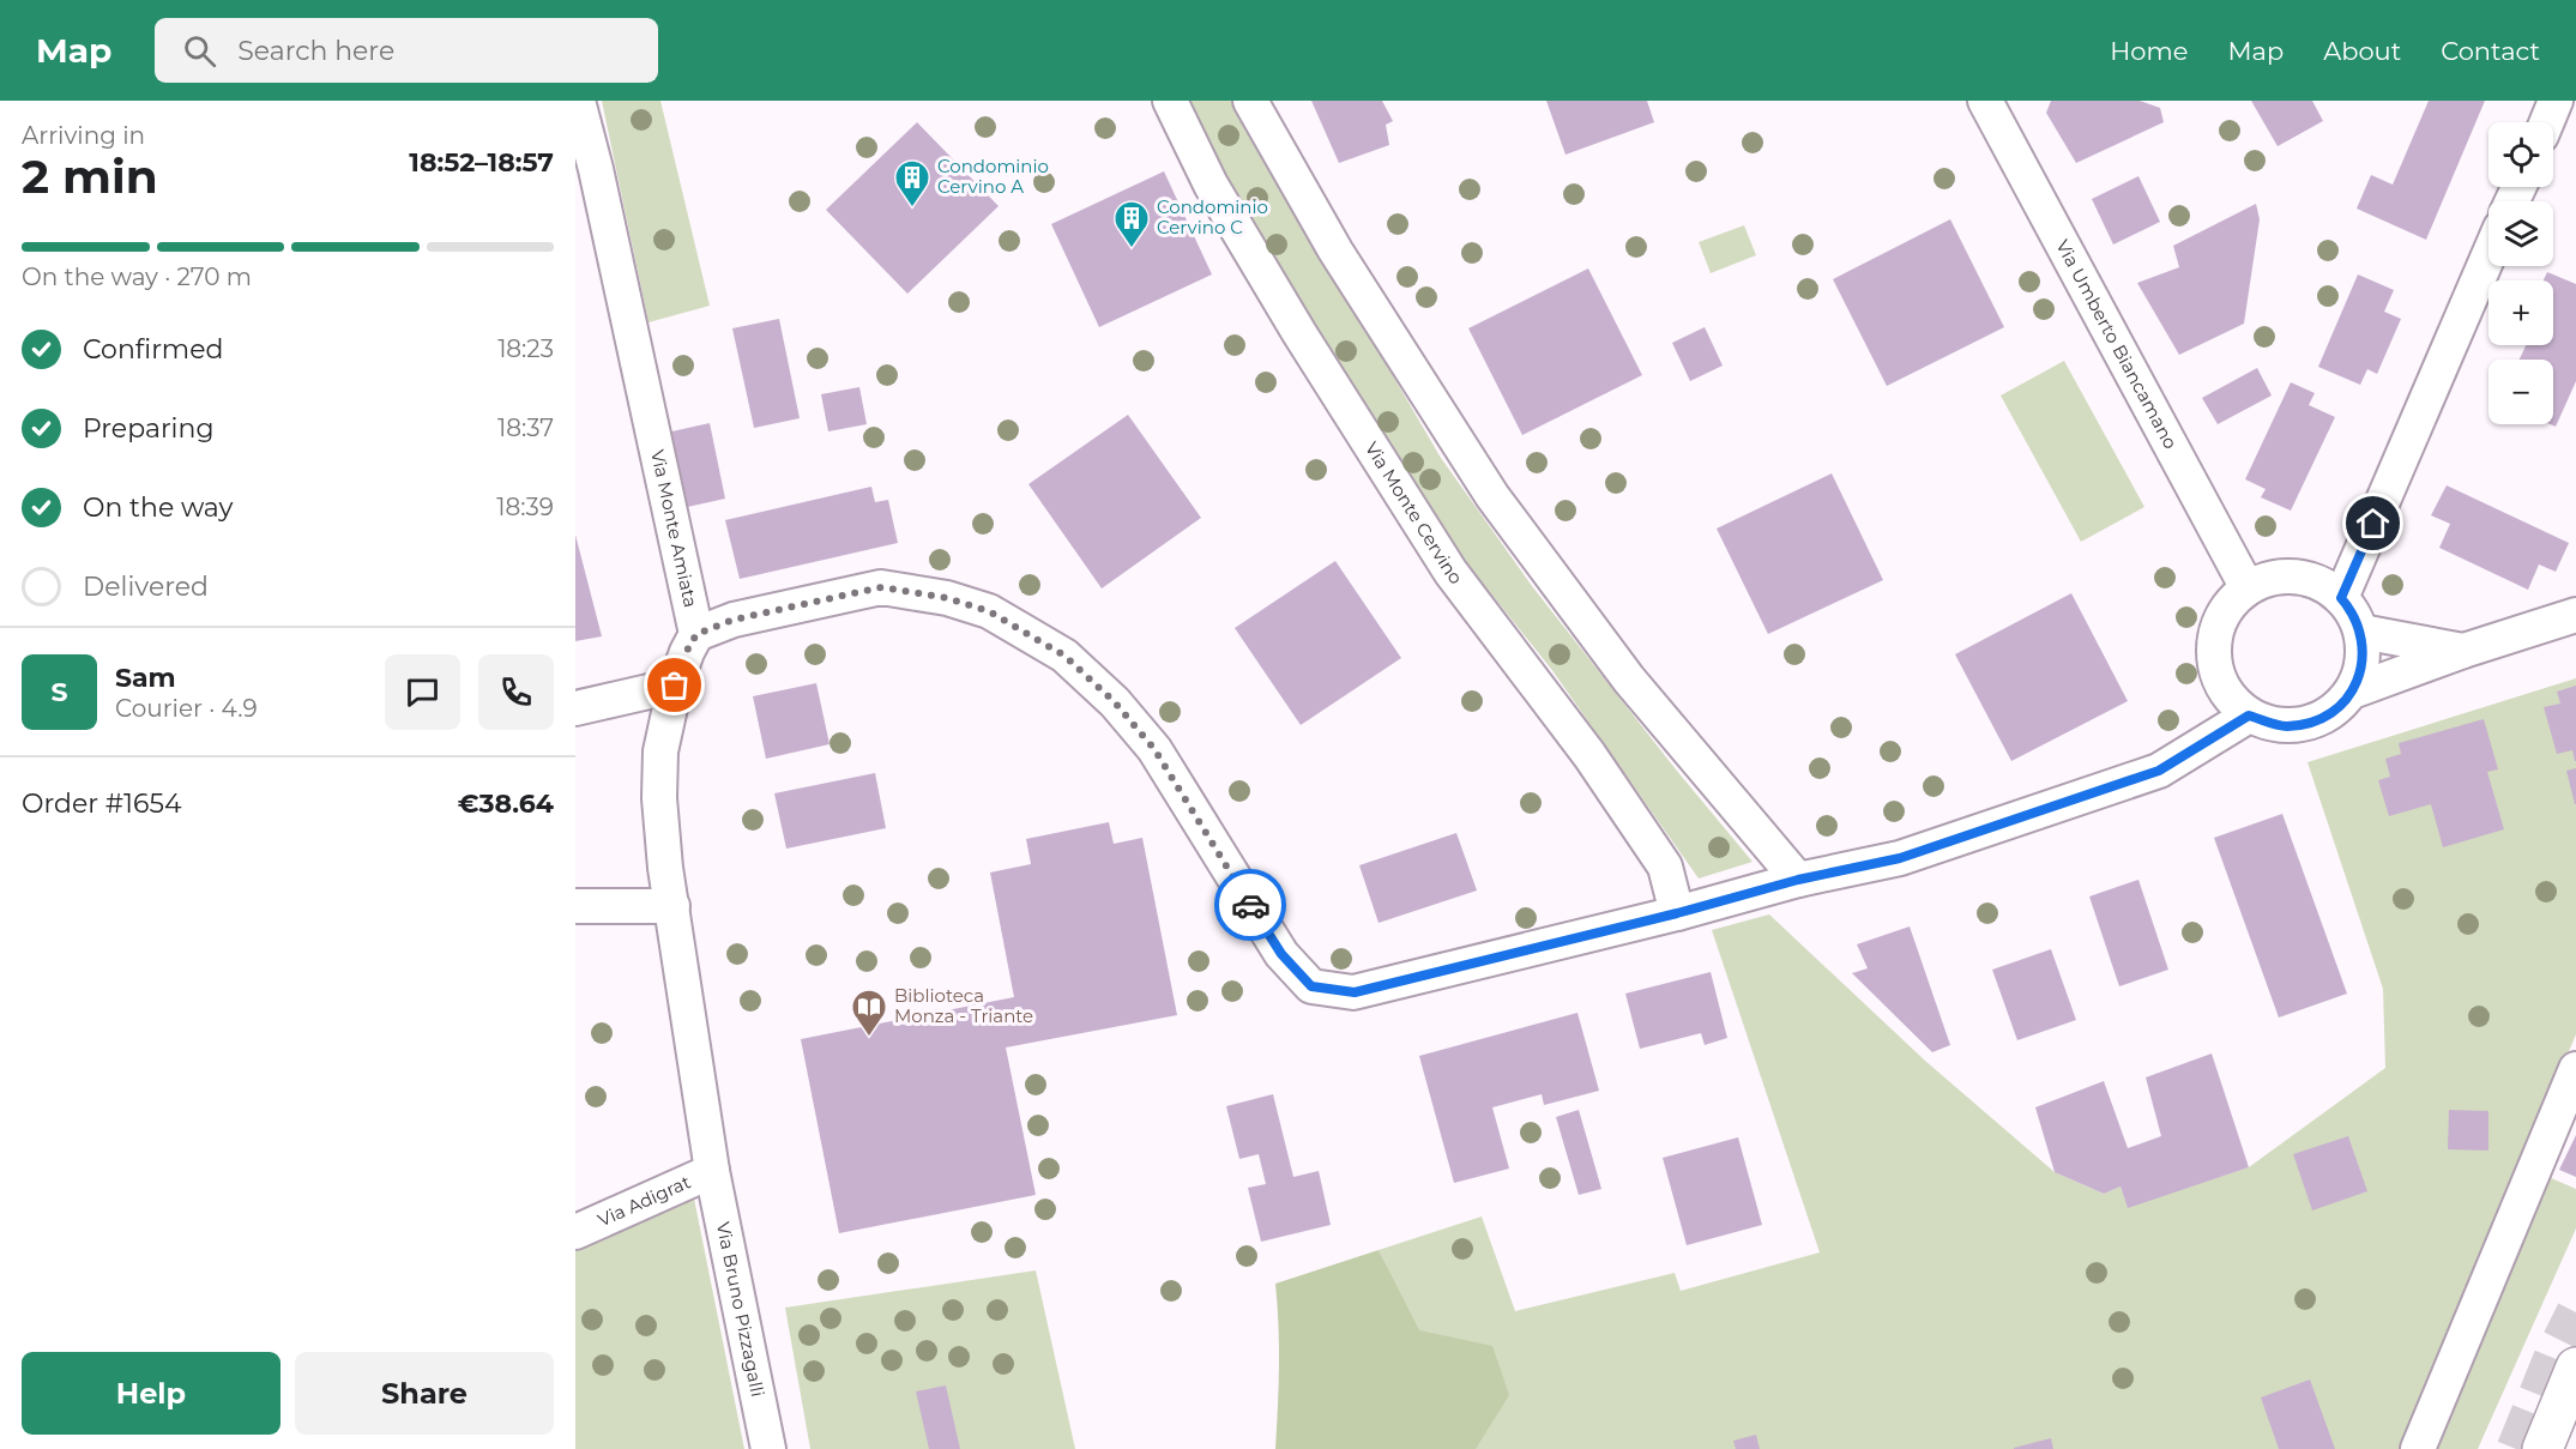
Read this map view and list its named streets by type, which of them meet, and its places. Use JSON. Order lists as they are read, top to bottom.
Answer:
{
  "streets": {
    "street": [
      "Via Umberto Biancamano",
      "Via Monte Cervino",
      "Via Monte Amiata",
      "Via Adigrat",
      "Via Bruno Pizzagalli"
    ]
  },
  "crossings": [
    ["Via Adigrat", "Via Bruno Pizzagalli"]
  ],
  "places": {
    "building": ["Condominio Cervino A", "Condominio Cervino C"],
    "library": ["Biblioteca Monza - Triante"]
  },
  "page": {
    "header": "Map",
    "search": "Search here",
    "nav": [
      "Home",
      "Map",
      "About",
      "Contact"
    ],
    "heading": ["2 min", "Arriving in", "18:52–18:57"],
    "panel": [
      "Sam",
      "Courier · 4.9",
      "Order #1654",
      "€38.64"
    ],
    "map_buttons": ["+", "−"],
    "bar": "On the way · 270 m",
    "list": [
      ["Confirmed", "18:23"],
      ["Preparing", "18:37"],
      ["On the way", "18:39"],
      "Delivered"
    ],
    "round": "S",
    "buttons": ["Help", "Share"]
  }
}
